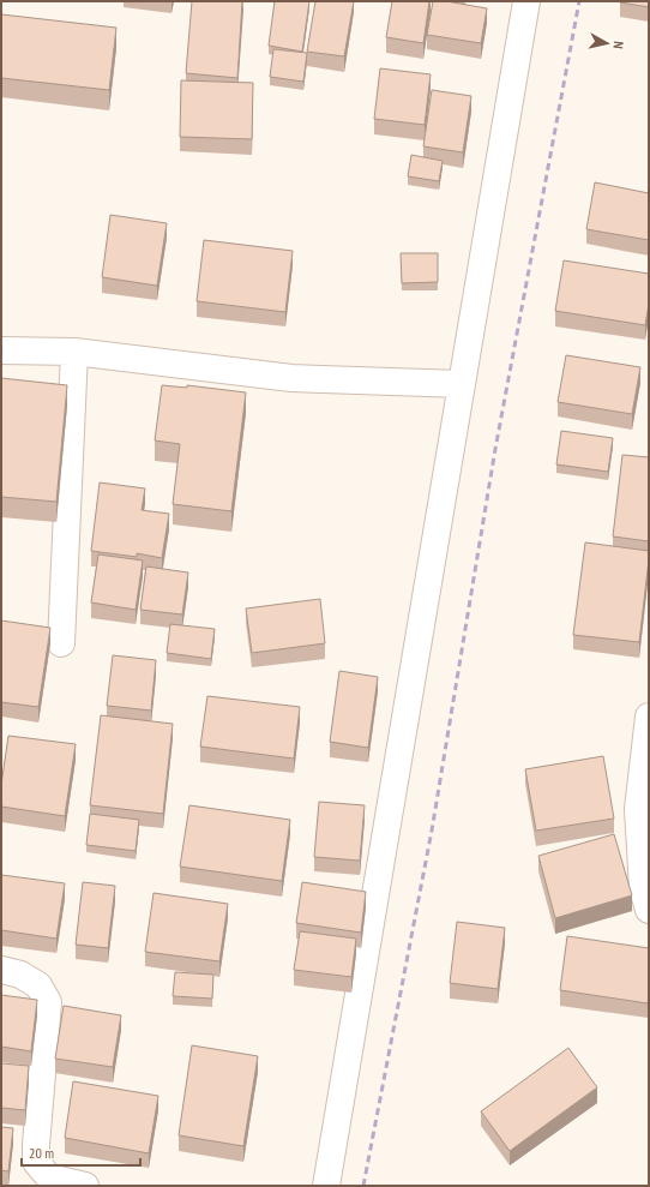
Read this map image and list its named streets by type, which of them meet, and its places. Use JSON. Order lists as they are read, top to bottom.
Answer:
{
  "scale_bar": "20 m",
  "north": "right"
}
